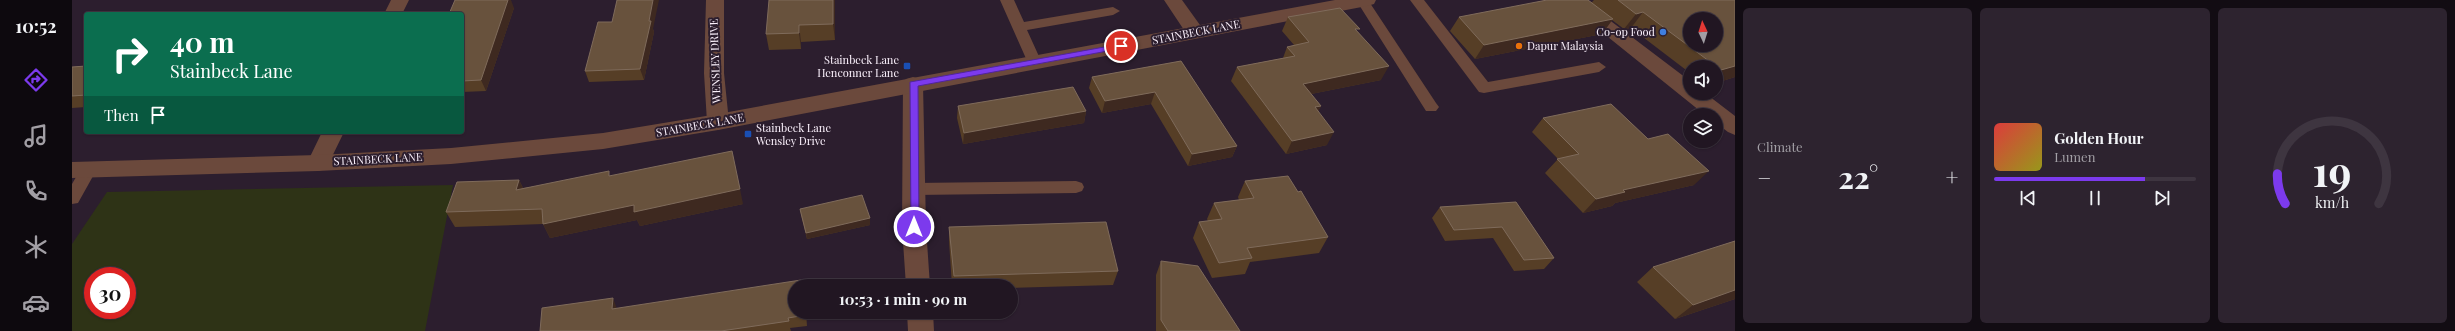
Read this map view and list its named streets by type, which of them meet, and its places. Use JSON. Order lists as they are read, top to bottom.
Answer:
{
  "streets": {
    "street": ["STAINBECK LANE", "WENSLEY DRIVE"]
  },
  "crossings": [
    ["STAINBECK LANE", "WENSLEY DRIVE"]
  ],
  "places": {
    "other": ["Co-op Food", "Dapur Malaysia"],
    "transit": ["Stainbeck Lane Henconner Lane", "Stainbeck Lane Wensley Drive"]
  },
  "north": "top",
  "page": {
    "tabs": "10:52",
    "tile": "Climate",
    "turn": ["40 m", "Stainbeck Lane"],
    "then": "Then",
    "song": ["Golden Hour", "Lumen"],
    "heat": ["−", "22°", "+"],
    "limit": "30",
    "trip": "10:53 · 1 min · 90 m",
    "gauge": ["19", "km/h"]
  }
}
